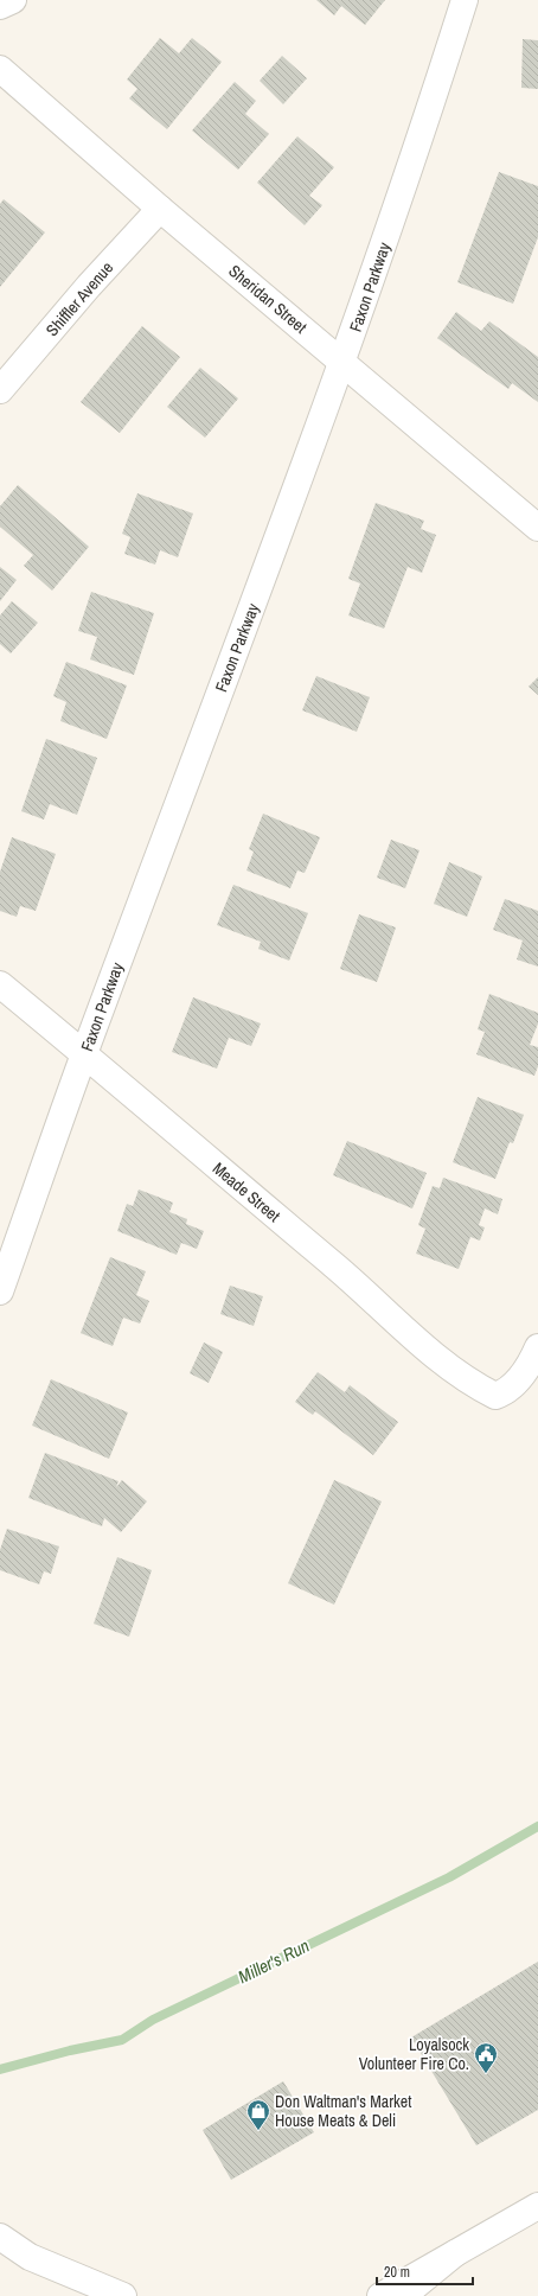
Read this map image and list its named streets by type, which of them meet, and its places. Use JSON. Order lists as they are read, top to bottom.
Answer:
{
  "streets": {
    "street": [
      "Faxon Parkway",
      "Shiffler Avenue",
      "Sheridan Street",
      "Meade Street"
    ]
  },
  "crossings": [
    ["Faxon Parkway", "Sheridan Street"],
    ["Faxon Parkway", "Meade Street"],
    ["Shiffler Avenue", "Sheridan Street"]
  ],
  "water": ["Miller's Run"],
  "places": {
    "public building": ["Loyalsock Volunteer Fire Co."],
    "shop": ["Don Waltman's Market House Meats & Deli"]
  },
  "scale_bar": "20 m"
}
